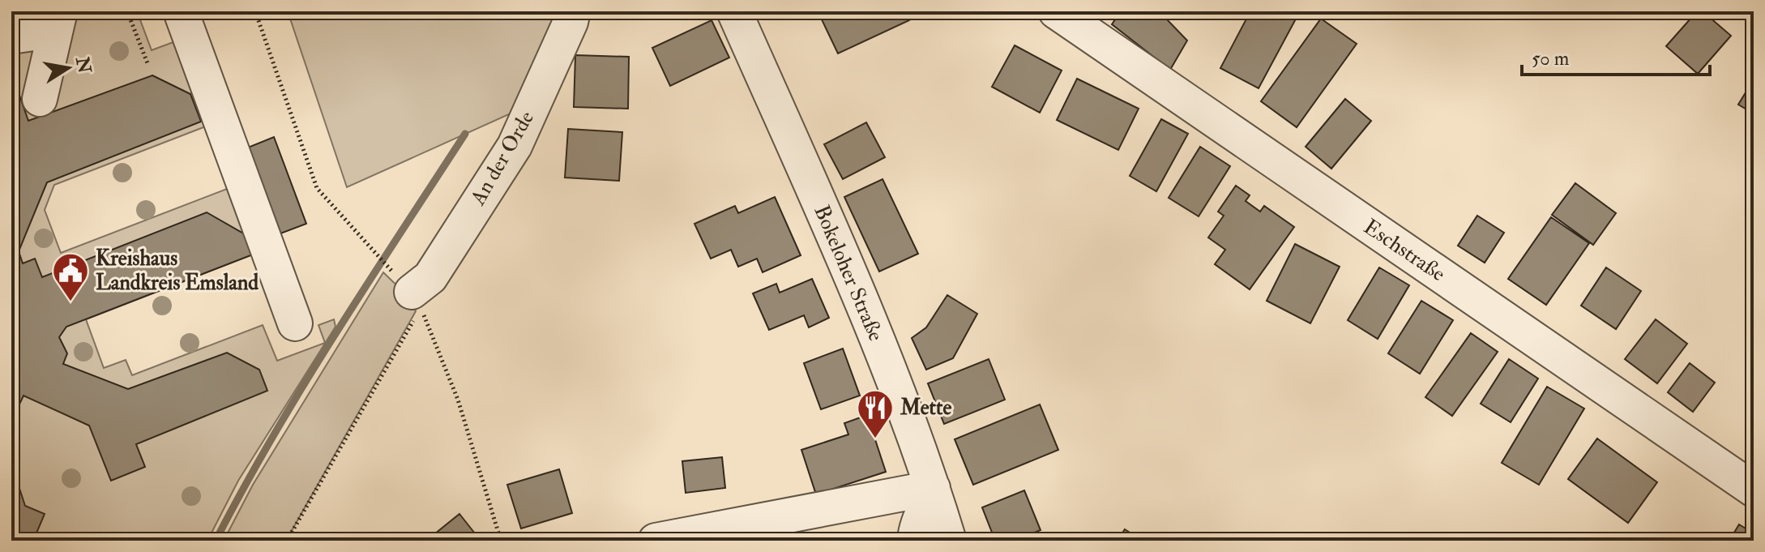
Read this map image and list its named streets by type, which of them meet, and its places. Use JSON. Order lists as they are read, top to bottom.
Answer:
{
  "streets": {
    "street": ["An der Orde", "Eschstraße", "Bokeloher Straße"]
  },
  "places": {
    "public building": ["Kreishaus Landkreis Emsland"],
    "restaurant": ["Mette"]
  },
  "scale_bar": "50 m",
  "north": "right"
}
